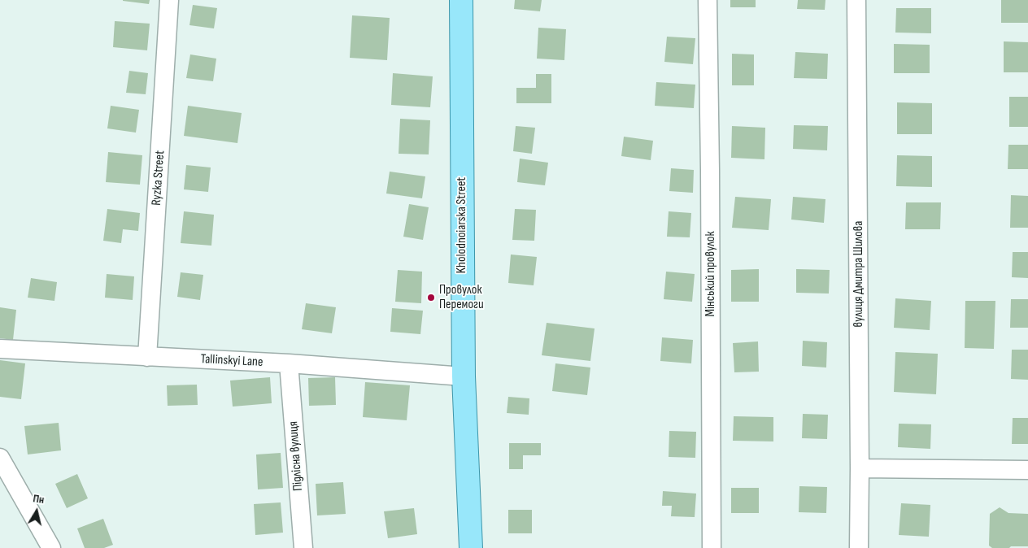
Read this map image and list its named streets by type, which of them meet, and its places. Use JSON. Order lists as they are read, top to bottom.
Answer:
{
  "streets": {
    "main road": ["Kholodnoiarska Street"],
    "street": [
      "Ryzka Street",
      "Мінський провулок",
      "вулиця Дмитра Шилова",
      "Tallinskyi Lane",
      "Підлісна вулиця"
    ]
  },
  "crossings": [
    ["Ryzka Street", "Tallinskyi Lane"],
    ["Kholodnoiarska Street", "Tallinskyi Lane"],
    ["Tallinskyi Lane", "Підлісна вулиця"]
  ],
  "places": ["Провулок Перемоги"],
  "north": "top"
}
